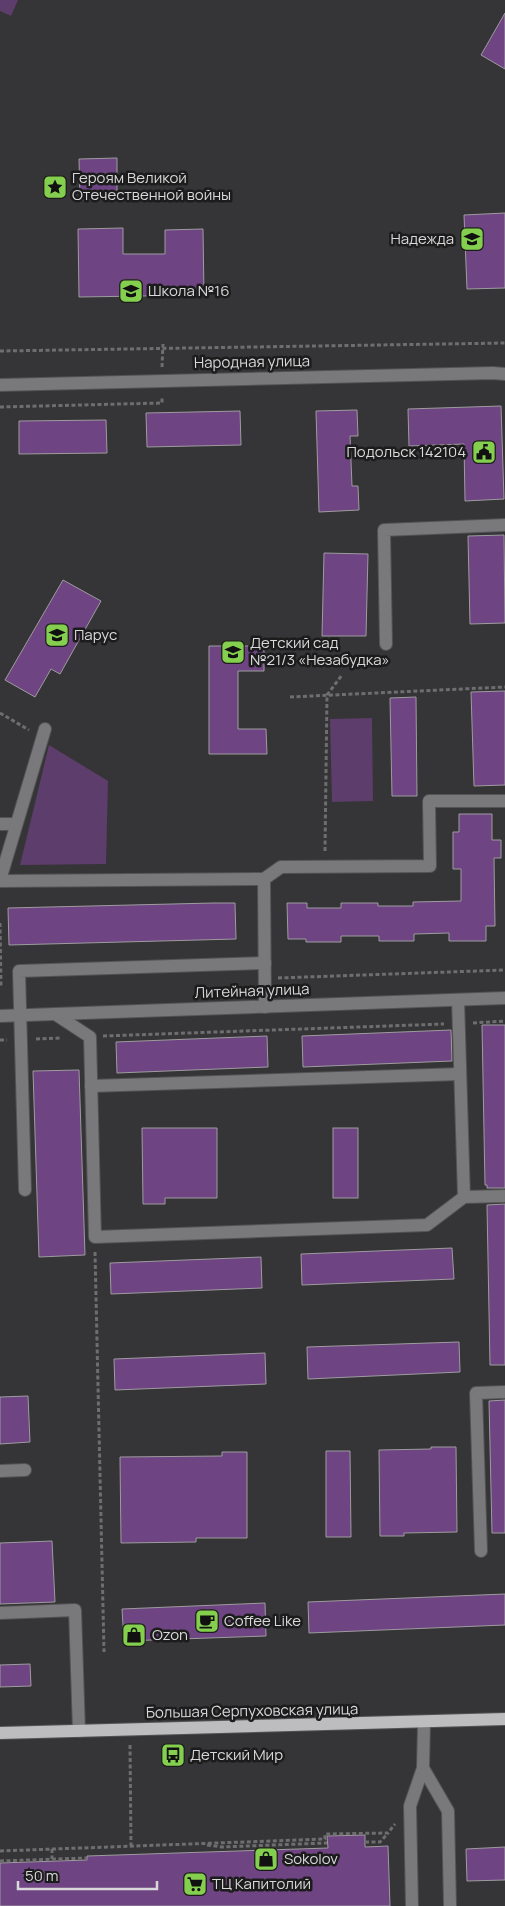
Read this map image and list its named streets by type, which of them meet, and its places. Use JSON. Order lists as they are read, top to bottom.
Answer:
{
  "streets": {
    "main road": ["Большая Серпуховская улица"],
    "street": ["Народная улица", "Литейная улица"]
  },
  "places": {
    "place": ["Героям Великой Отечественной войны"],
    "school or university": [
      "Надежда",
      "Школа №16",
      "Парус",
      "Детский сад №21/3 «Незабудка»"
    ],
    "public building": ["Подольск 142104"],
    "cafe": ["Coffee Like"],
    "shop": ["Ozon", "Sokolov"],
    "bus stop": ["Детский Мир"],
    "supermarket": ["ТЦ Капитолий"]
  },
  "scale_bar": "50 m"
}
